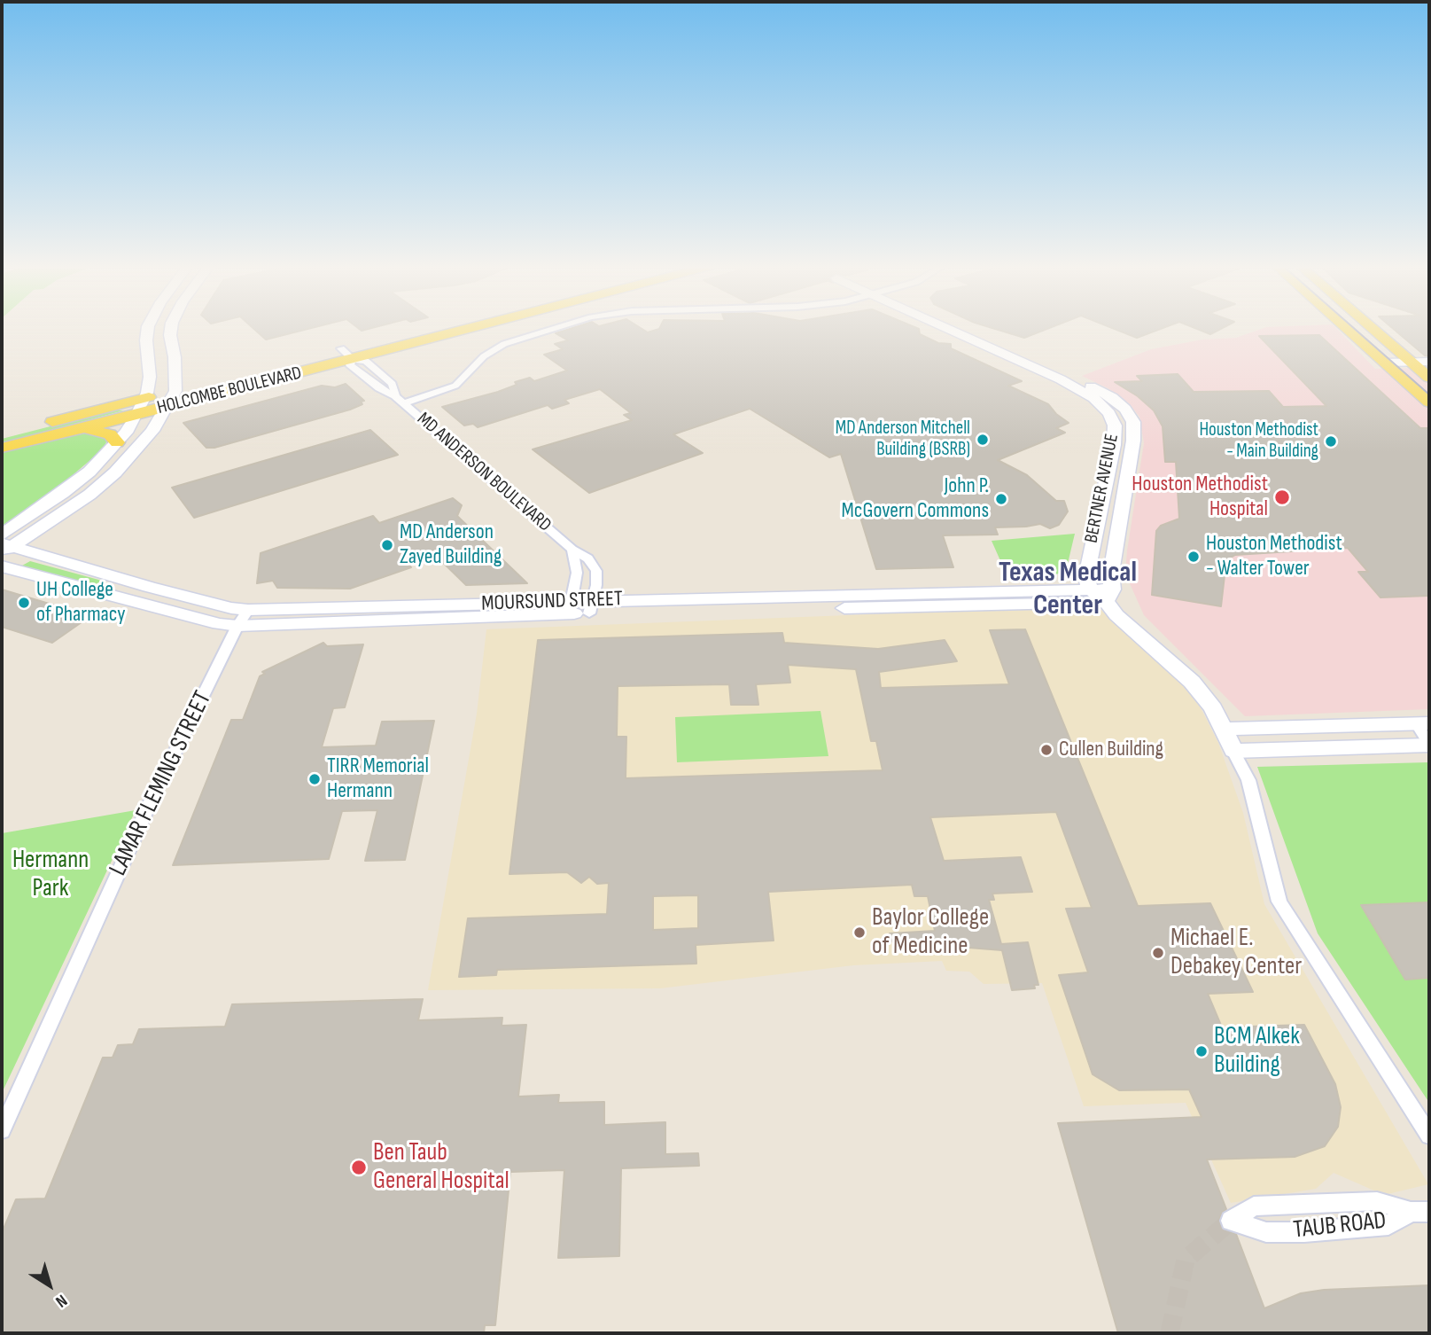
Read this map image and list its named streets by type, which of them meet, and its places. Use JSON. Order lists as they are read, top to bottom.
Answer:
{
  "streets": {
    "main road": ["HOLCOMBE BOULEVARD"],
    "street": [
      "MD ANDERSON BOULEVARD",
      "BERTNER AVENUE",
      "MOURSUND STREET",
      "LAMAR FLEMING STREET",
      "TAUB ROAD"
    ]
  },
  "crossings": [
    ["HOLCOMBE BOULEVARD", "MD ANDERSON BOULEVARD"],
    ["MD ANDERSON BOULEVARD", "MOURSUND STREET"],
    ["BERTNER AVENUE", "MOURSUND STREET"],
    ["MOURSUND STREET", "LAMAR FLEMING STREET"]
  ],
  "districts": ["Texas Medical Center"],
  "parks": ["Hermann Park"],
  "places": [
    "MD Anderson Mitchell Building (BSRB)",
    "Houston Methodist - Main Building",
    "Houston Methodist Hospital",
    "John P. McGovern Commons",
    "MD Anderson Zayed Building",
    "Houston Methodist - Walter Tower",
    "UH College of Pharmacy",
    "Cullen Building",
    "TIRR Memorial Hermann",
    "Baylor College of Medicine",
    "Michael E. Debakey Center",
    "BCM Alkek Building",
    "Ben Taub General Hospital"
  ],
  "north": "bottom right"
}
